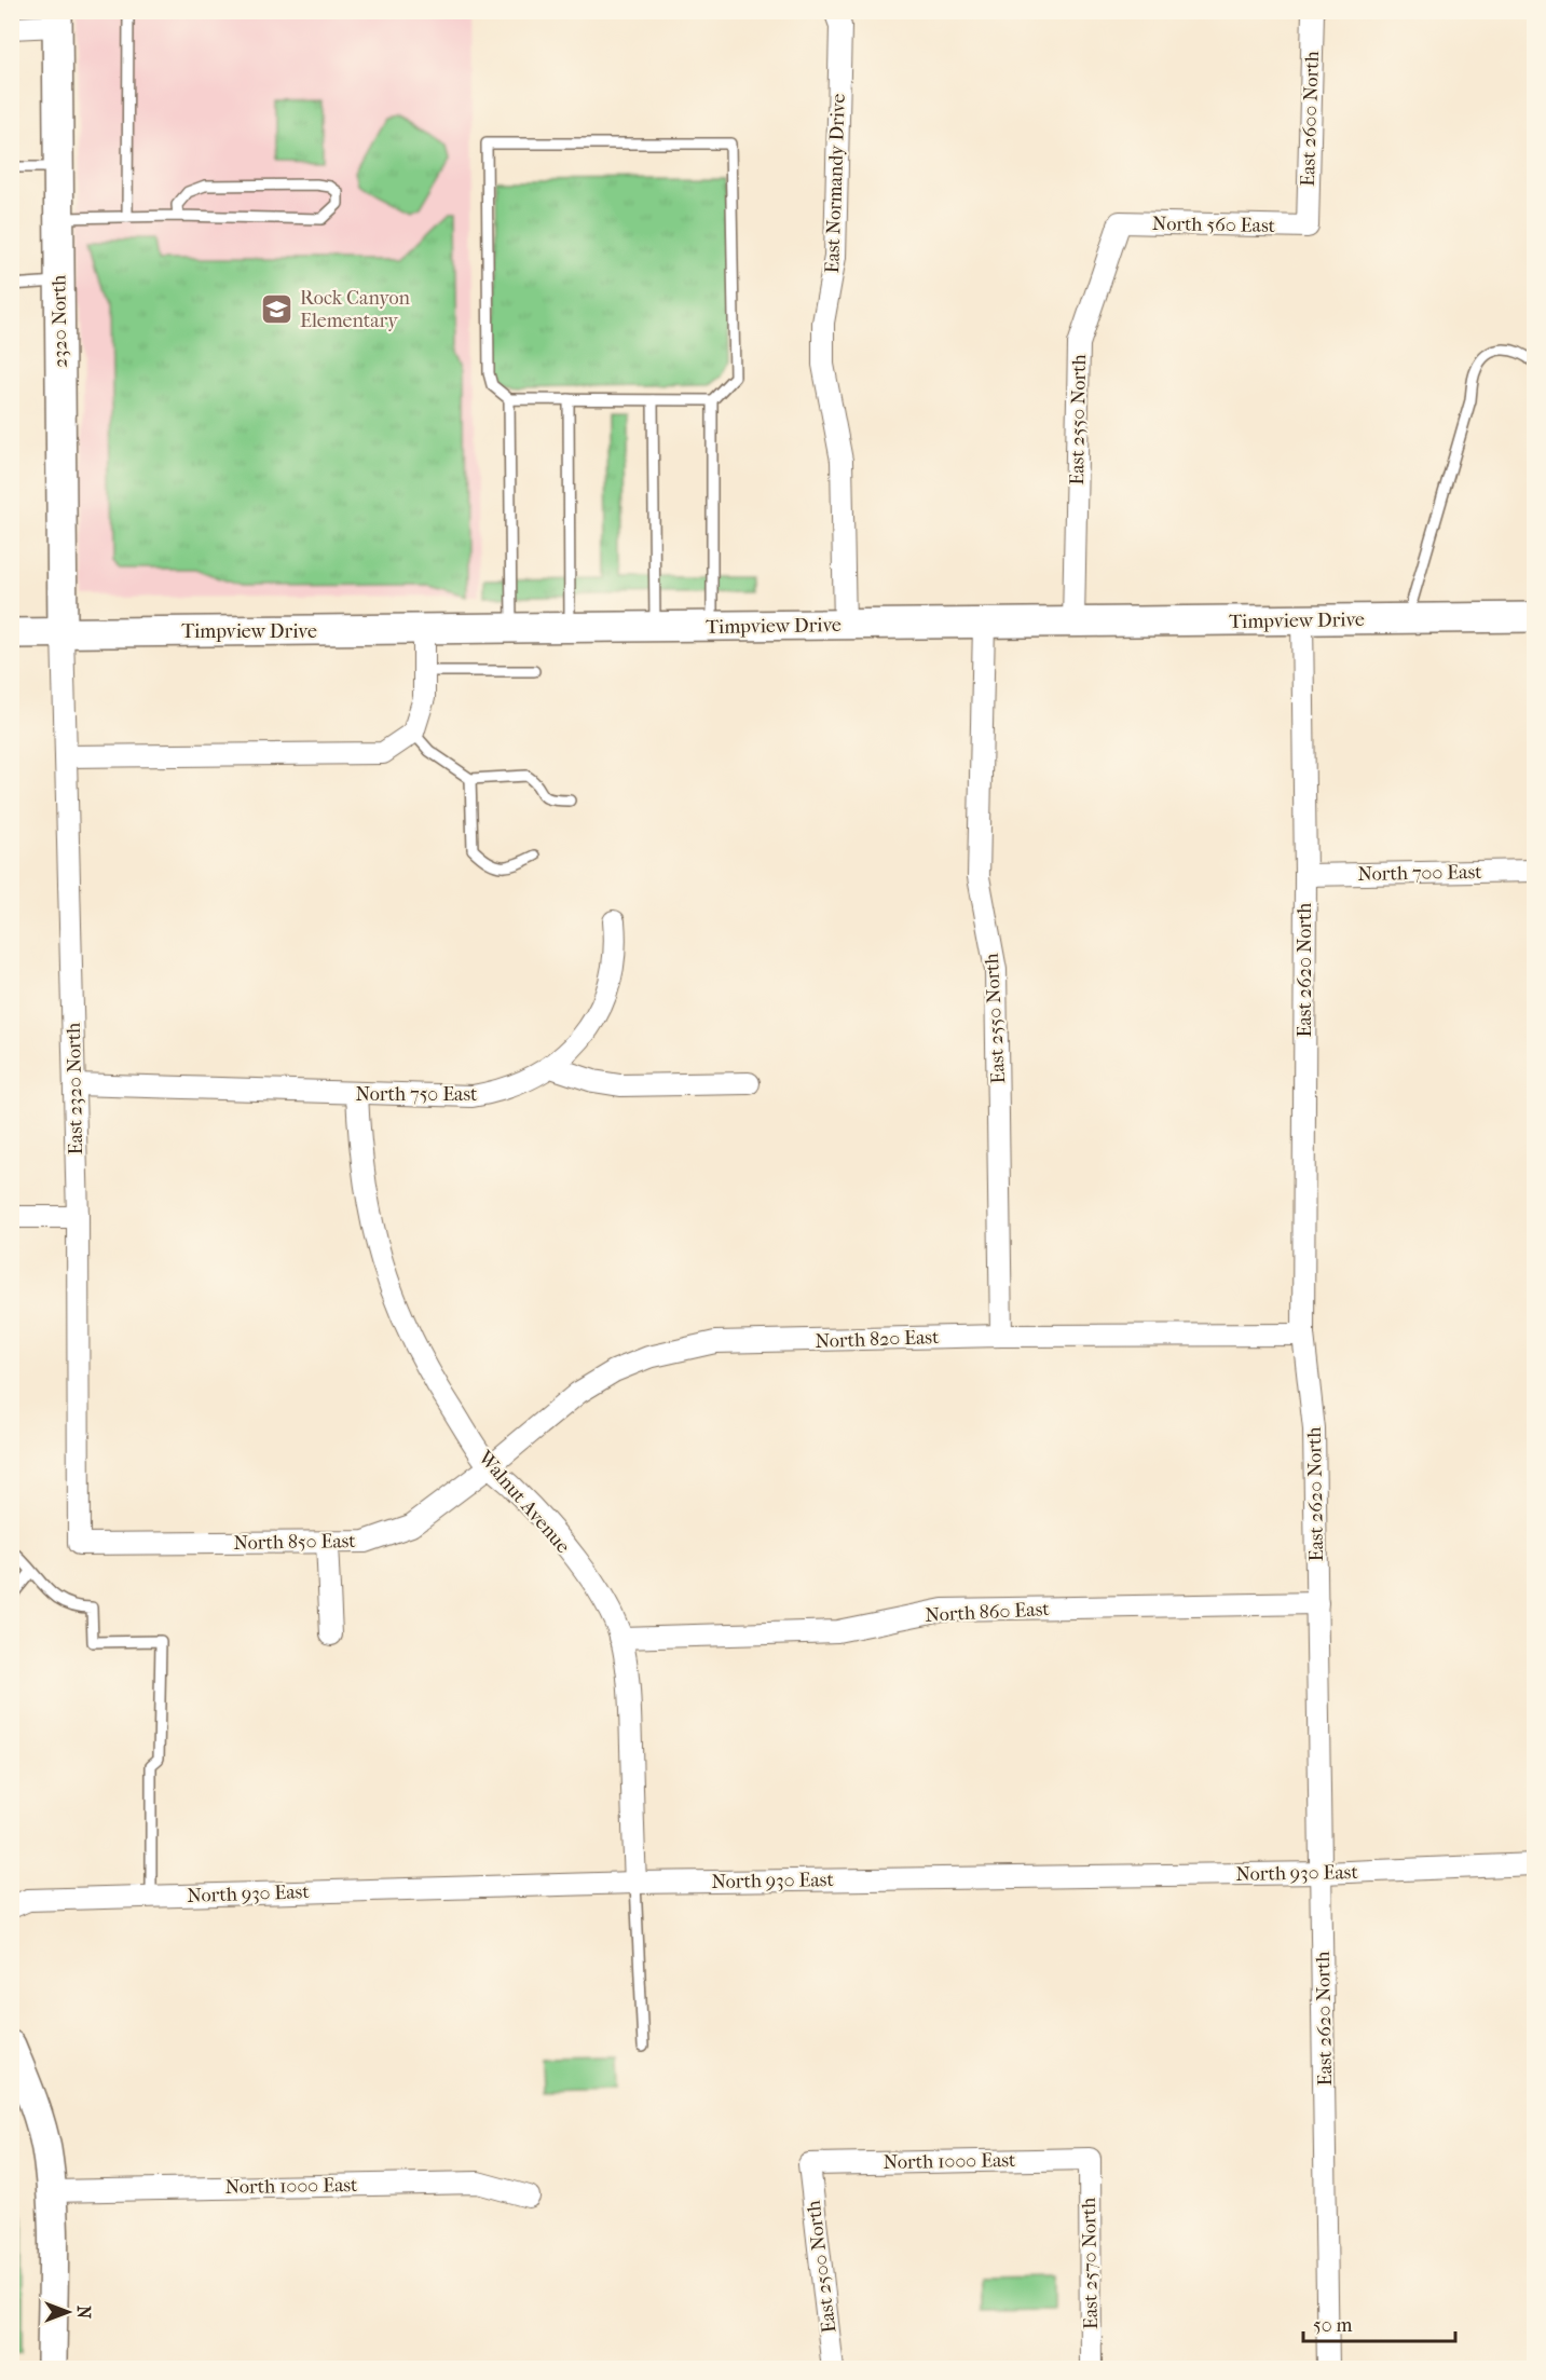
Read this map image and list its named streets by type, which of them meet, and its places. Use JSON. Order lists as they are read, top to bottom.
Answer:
{
  "streets": {
    "street": [
      "East 2600 North",
      "East Normandy Drive",
      "North 560 East",
      "2320 North",
      "East 2550 North",
      "Timpview Drive",
      "North 700 East",
      "East 2620 North",
      "East 2320 North",
      "North 750 East",
      "North 820 East",
      "Walnut Avenue",
      "North 850 East",
      "North 860 East",
      "North 930 East",
      "North 1000 East",
      "East 2570 North",
      "East 2500 North"
    ]
  },
  "crossings": [
    ["East 2600 North", "North 560 East"],
    ["East Normandy Drive", "Timpview Drive"],
    ["North 560 East", "East 2550 North"],
    ["2320 North", "Timpview Drive"],
    ["2320 North", "East 2320 North"],
    ["East 2550 North", "Timpview Drive"],
    ["East 2550 North", "North 820 East"],
    ["Timpview Drive", "East 2620 North"],
    ["Timpview Drive", "East 2320 North"],
    ["North 700 East", "East 2620 North"],
    ["East 2620 North", "North 820 East"],
    ["East 2620 North", "North 860 East"],
    ["East 2620 North", "North 930 East"],
    ["East 2320 North", "North 750 East"],
    ["East 2320 North", "North 850 East"],
    ["North 750 East", "Walnut Avenue"],
    ["North 820 East", "Walnut Avenue"],
    ["North 820 East", "North 850 East"],
    ["Walnut Avenue", "North 850 East"],
    ["Walnut Avenue", "North 860 East"],
    ["Walnut Avenue", "North 930 East"],
    ["North 1000 East", "East 2570 North"],
    ["North 1000 East", "East 2500 North"]
  ],
  "places": {
    "school or university": ["Rock Canyon Elementary"]
  },
  "scale_bar": "50 m",
  "north": "right"
}
